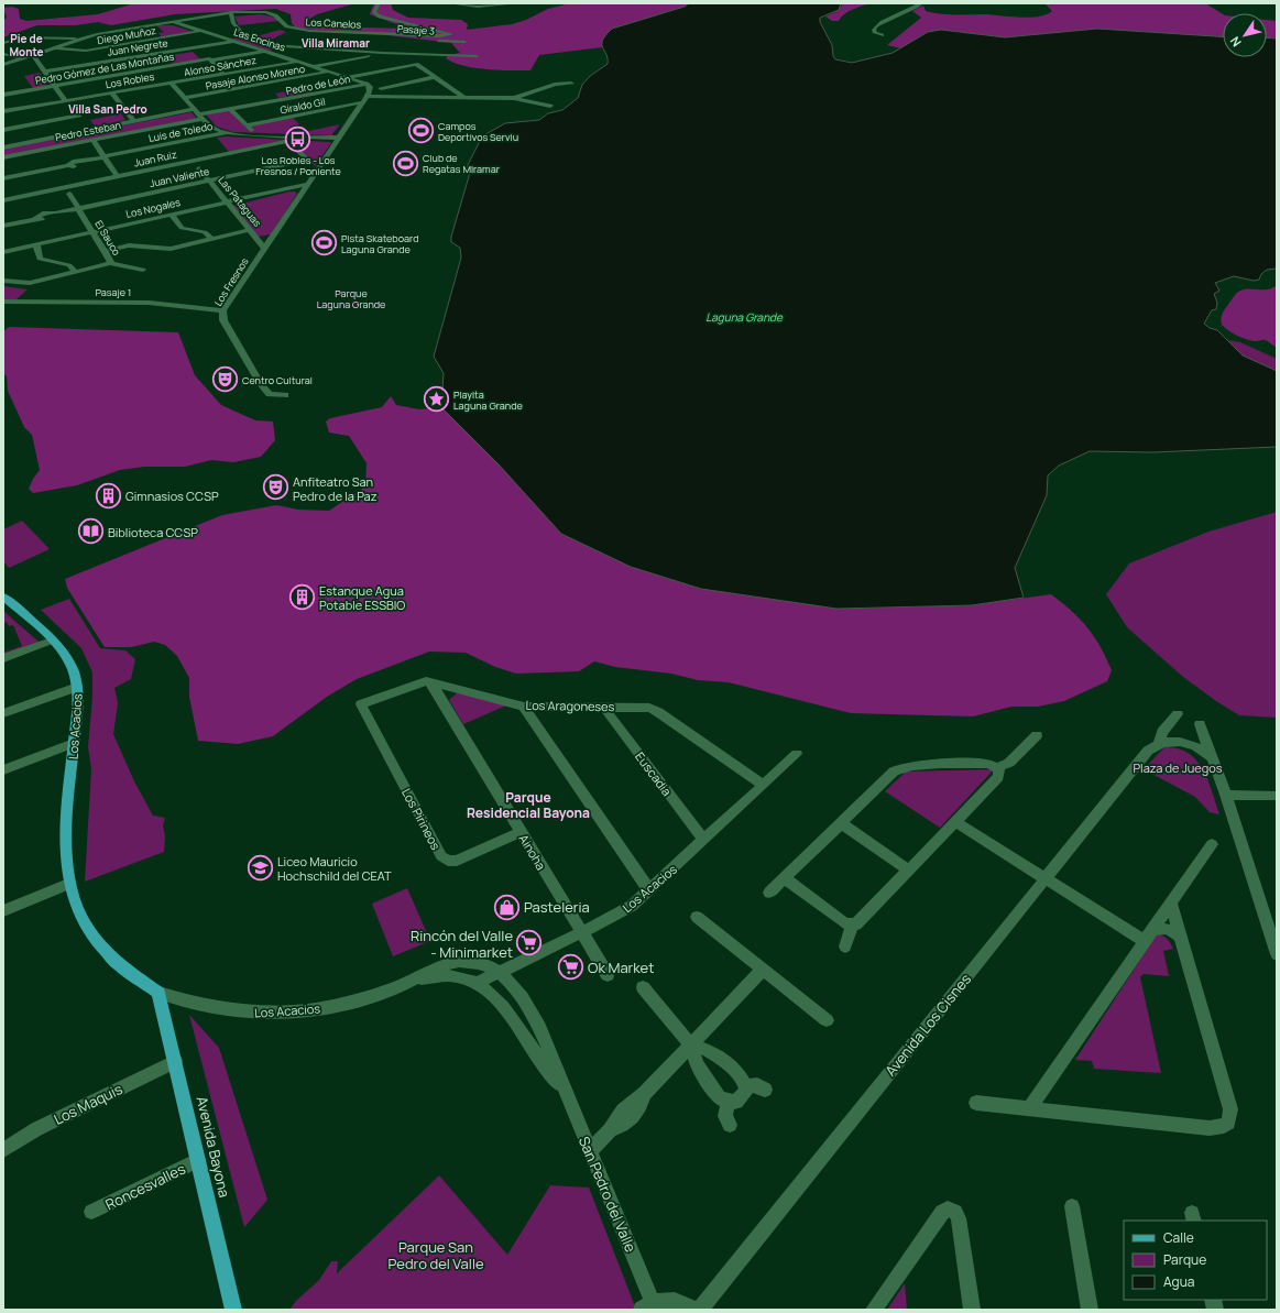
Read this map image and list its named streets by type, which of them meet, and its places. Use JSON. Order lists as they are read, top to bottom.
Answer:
{
  "streets": {
    "main road": ["Los Acacios", "Avenida Bayona"],
    "street": [
      "Los Canelos",
      "Pasaje 3",
      "Diego Muñoz",
      "Las Encinas",
      "Juan Negrete",
      "Alonso Sánchez",
      "Pedro Gómez de Las Montañas",
      "Pasaje Alonso Moreno",
      "Los Robles",
      "Pedro de León",
      "Giraldo Gil",
      "Pedro Esteban",
      "Luis de Toledo",
      "Juan Ruiz",
      "Juan Valiente",
      "Las Pataguas",
      "Los Nogales",
      "El Sauco",
      "Los Fresnos",
      "Pasaje 1",
      "Los Aragoneses",
      "Euscadia",
      "Los Pirineos",
      "Ainoha",
      "Avenida Los Cisnes",
      "Los Maquis",
      "Roncesvalles",
      "San Pedro del Valle"
    ]
  },
  "crossings": [
    ["Los Canelos", "Pasaje 3"],
    ["Los Canelos", "Diego Muñoz"],
    ["Los Canelos", "Las Encinas"],
    ["Diego Muñoz", "Las Encinas"],
    ["Las Encinas", "Juan Negrete"],
    ["Las Encinas", "Alonso Sánchez"],
    ["Las Encinas", "Pasaje Alonso Moreno"],
    ["Las Encinas", "Pedro de León"],
    ["Las Encinas", "Los Fresnos"],
    ["Alonso Sánchez", "Los Robles"],
    ["Pasaje Alonso Moreno", "Los Robles"],
    ["Los Robles", "Pedro Esteban"],
    ["Los Robles", "Luis de Toledo"],
    ["Los Robles", "Juan Ruiz"],
    ["Los Robles", "Los Fresnos"],
    ["Pedro de León", "Pedro Esteban"],
    ["Giraldo Gil", "Los Fresnos"],
    ["Juan Valiente", "Las Pataguas"],
    ["Juan Valiente", "El Sauco"],
    ["Las Pataguas", "Los Nogales"],
    ["Las Pataguas", "Los Fresnos"],
    ["Los Nogales", "El Sauco"],
    ["Los Nogales", "Los Fresnos"],
    ["Los Fresnos", "Pasaje 1"],
    ["Los Aragoneses", "Los Acacios"],
    ["Los Aragoneses", "Euscadia"],
    ["Los Aragoneses", "Los Pirineos"],
    ["Los Aragoneses", "Ainoha"],
    ["Los Acacios", "Euscadia"],
    ["Los Acacios", "Ainoha"],
    ["Los Acacios", "Avenida Bayona"],
    ["Los Acacios", "San Pedro del Valle"],
    ["Los Pirineos", "Ainoha"],
    ["Los Maquis", "Avenida Bayona"],
    ["Avenida Bayona", "Roncesvalles"]
  ],
  "districts": [
    "Pie de Monte",
    "Villa Miramar",
    "Villa San Pedro",
    "Parque Residencial Bayona"
  ],
  "water": ["Laguna Grande"],
  "parks": ["Parque Laguna Grande", "Plaza de Juegos", "Parque San Pedro del Valle"],
  "places": {
    "sports": ["Campos Deportivos Serviu", "Club de Regatas Miramar", "Pista Skateboard Laguna Grande"],
    "bus stop": ["Los Robles - Los Fresnos / Poniente"],
    "theatre": ["Centro Cultural", "Anfiteatro San Pedro de la Paz"],
    "place": ["Playita Laguna Grande"],
    "building": ["Gimnasios CCSP", "Estanque Agua Potable ESSBIO"],
    "library": ["Biblioteca CCSP"],
    "school or university": ["Liceo Mauricio Hochschild del CEAT"],
    "shop": ["Pasteleria"],
    "supermarket": ["Rincón del Valle - Minimarket", "Ok Market"]
  },
  "legend": ["Calle", "Parque", "Agua"],
  "north": "bottom left"
}
